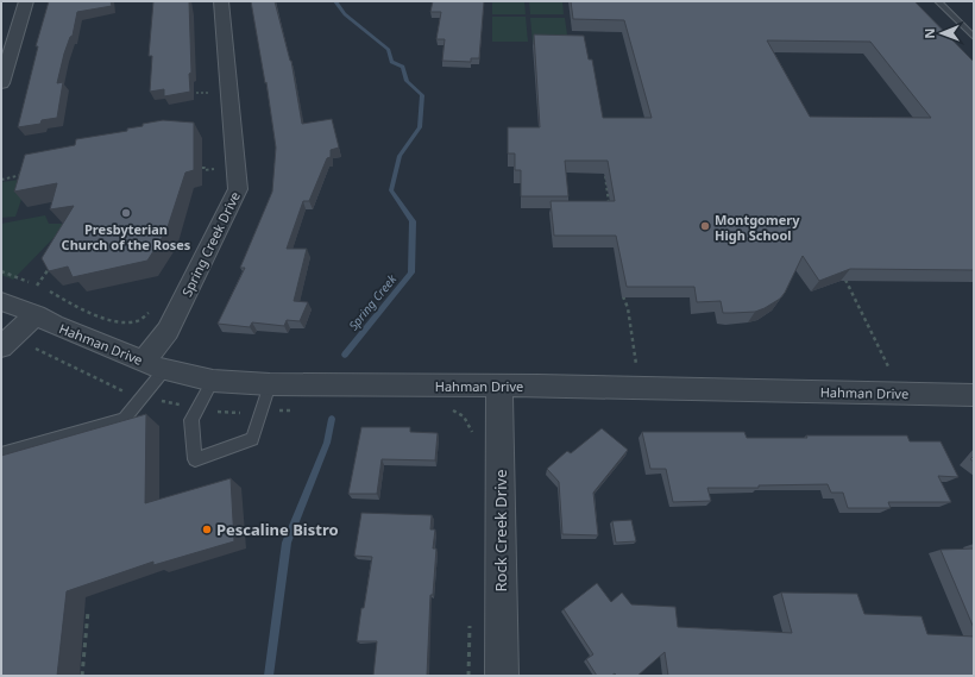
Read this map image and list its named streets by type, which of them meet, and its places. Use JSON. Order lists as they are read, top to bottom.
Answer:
{
  "streets": {
    "street": ["Spring Creek Drive", "Hahman Drive", "Rock Creek Drive"]
  },
  "crossings": [
    ["Spring Creek Drive", "Hahman Drive"],
    ["Hahman Drive", "Rock Creek Drive"]
  ],
  "water": ["Spring Creek"],
  "places": ["Presbyterian Church of the Roses", "Montgomery High School", "Pescaline Bistro"],
  "north": "left"
}
